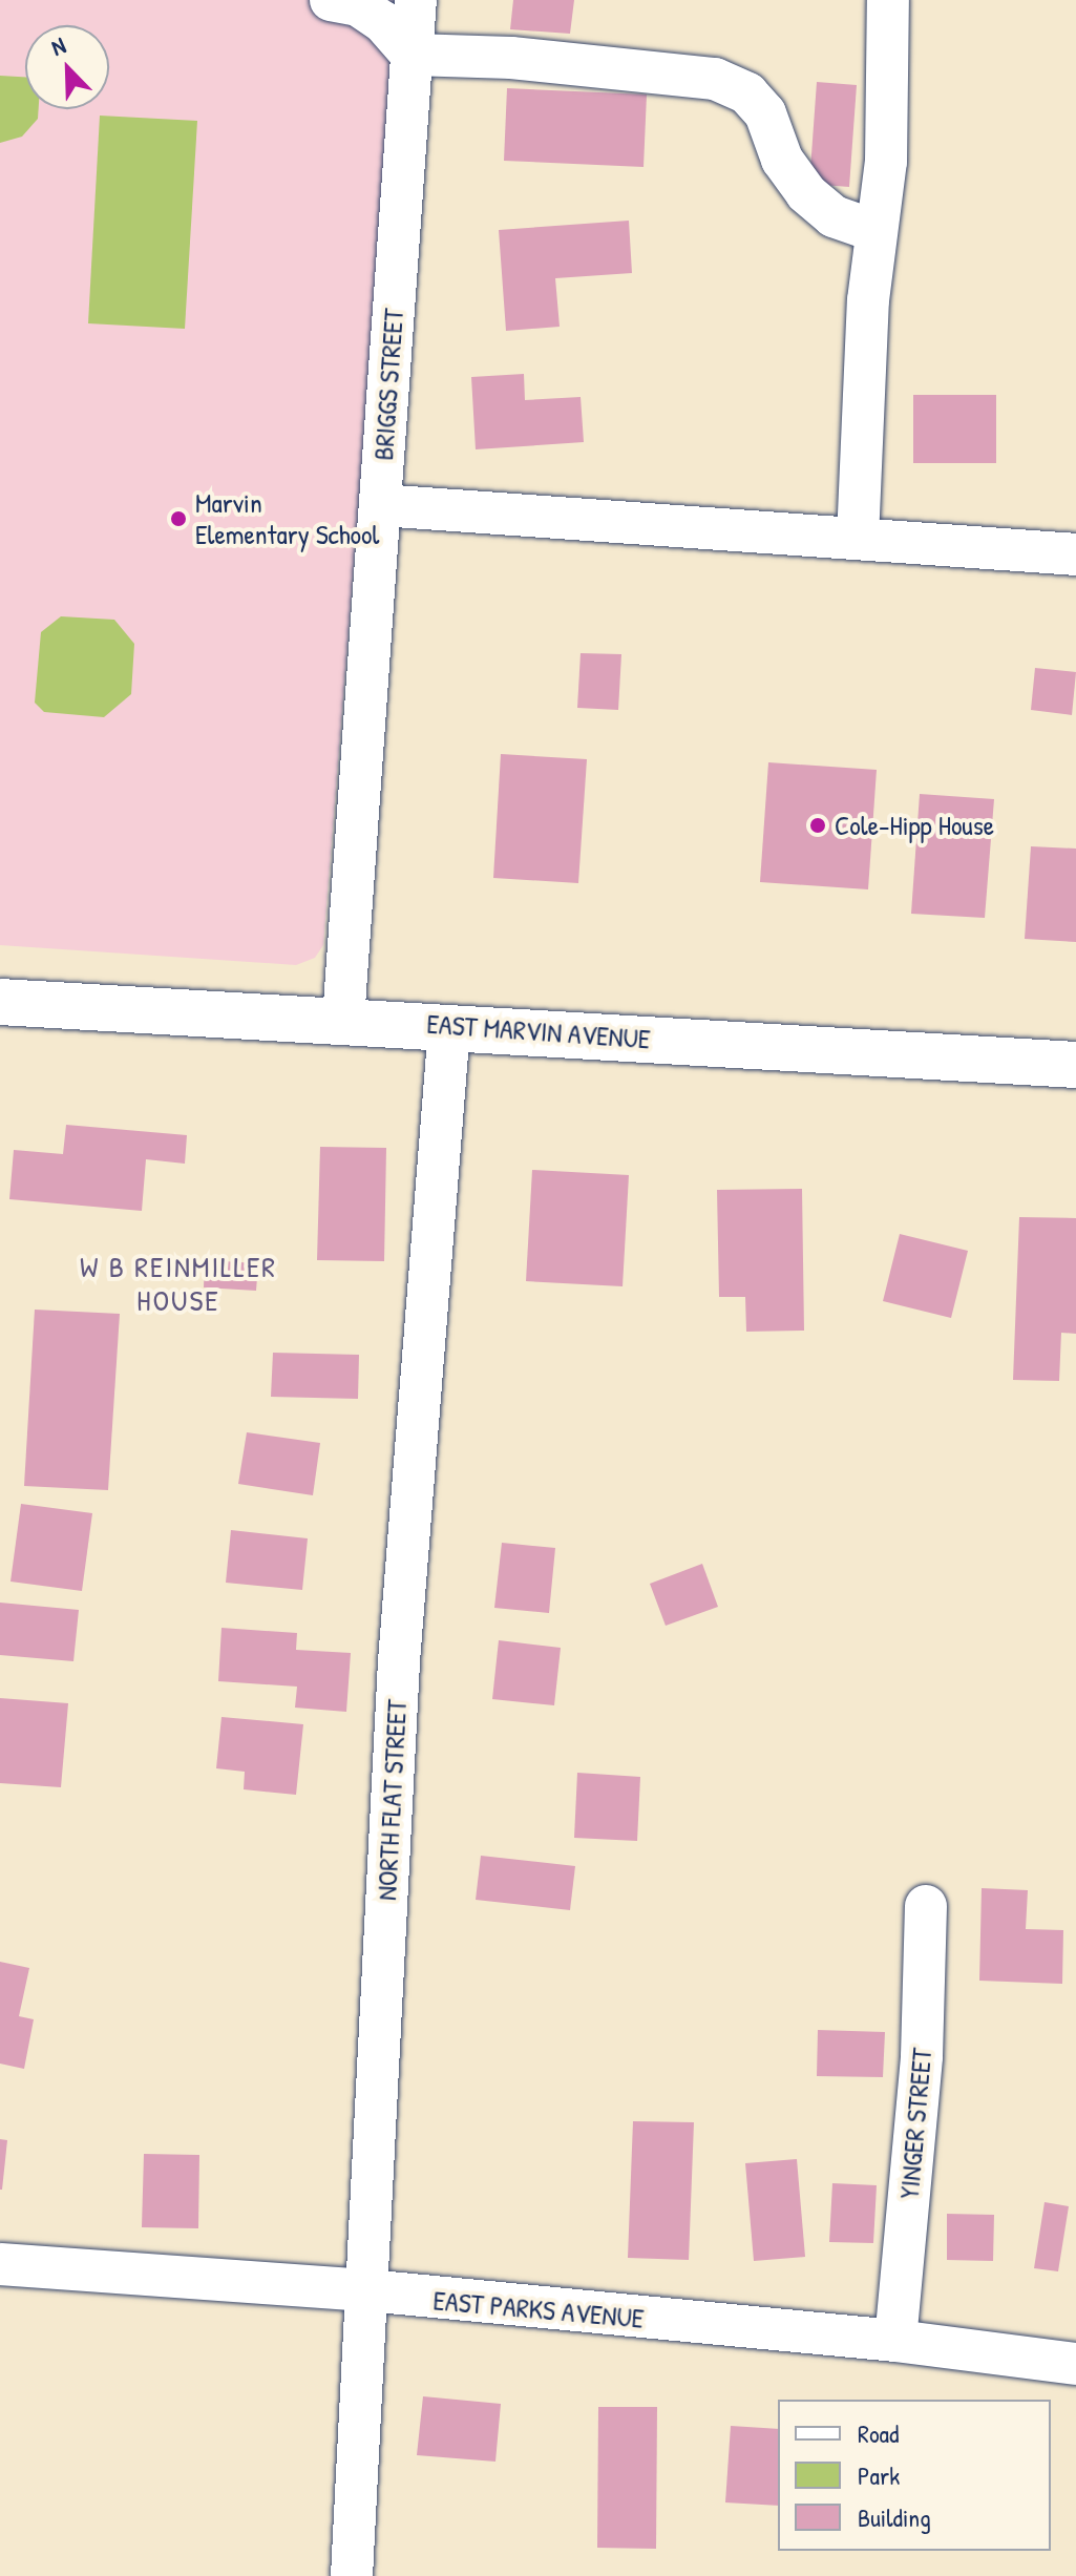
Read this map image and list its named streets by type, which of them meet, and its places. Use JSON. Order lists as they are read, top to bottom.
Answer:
{
  "streets": {
    "main road": ["EAST MARVIN AVENUE"],
    "street": [
      "BRIGGS STREET",
      "NORTH FLAT STREET",
      "YINGER STREET",
      "EAST PARKS AVENUE"
    ]
  },
  "crossings": [
    ["BRIGGS STREET", "EAST MARVIN AVENUE"],
    ["EAST MARVIN AVENUE", "NORTH FLAT STREET"],
    ["NORTH FLAT STREET", "EAST PARKS AVENUE"],
    ["YINGER STREET", "EAST PARKS AVENUE"]
  ],
  "districts": ["W B REINMILLER HOUSE"],
  "places": ["Marvin Elementary School", "Cole-Hipp House"],
  "legend": ["Road", "Park", "Building"],
  "north": "top left"
}
